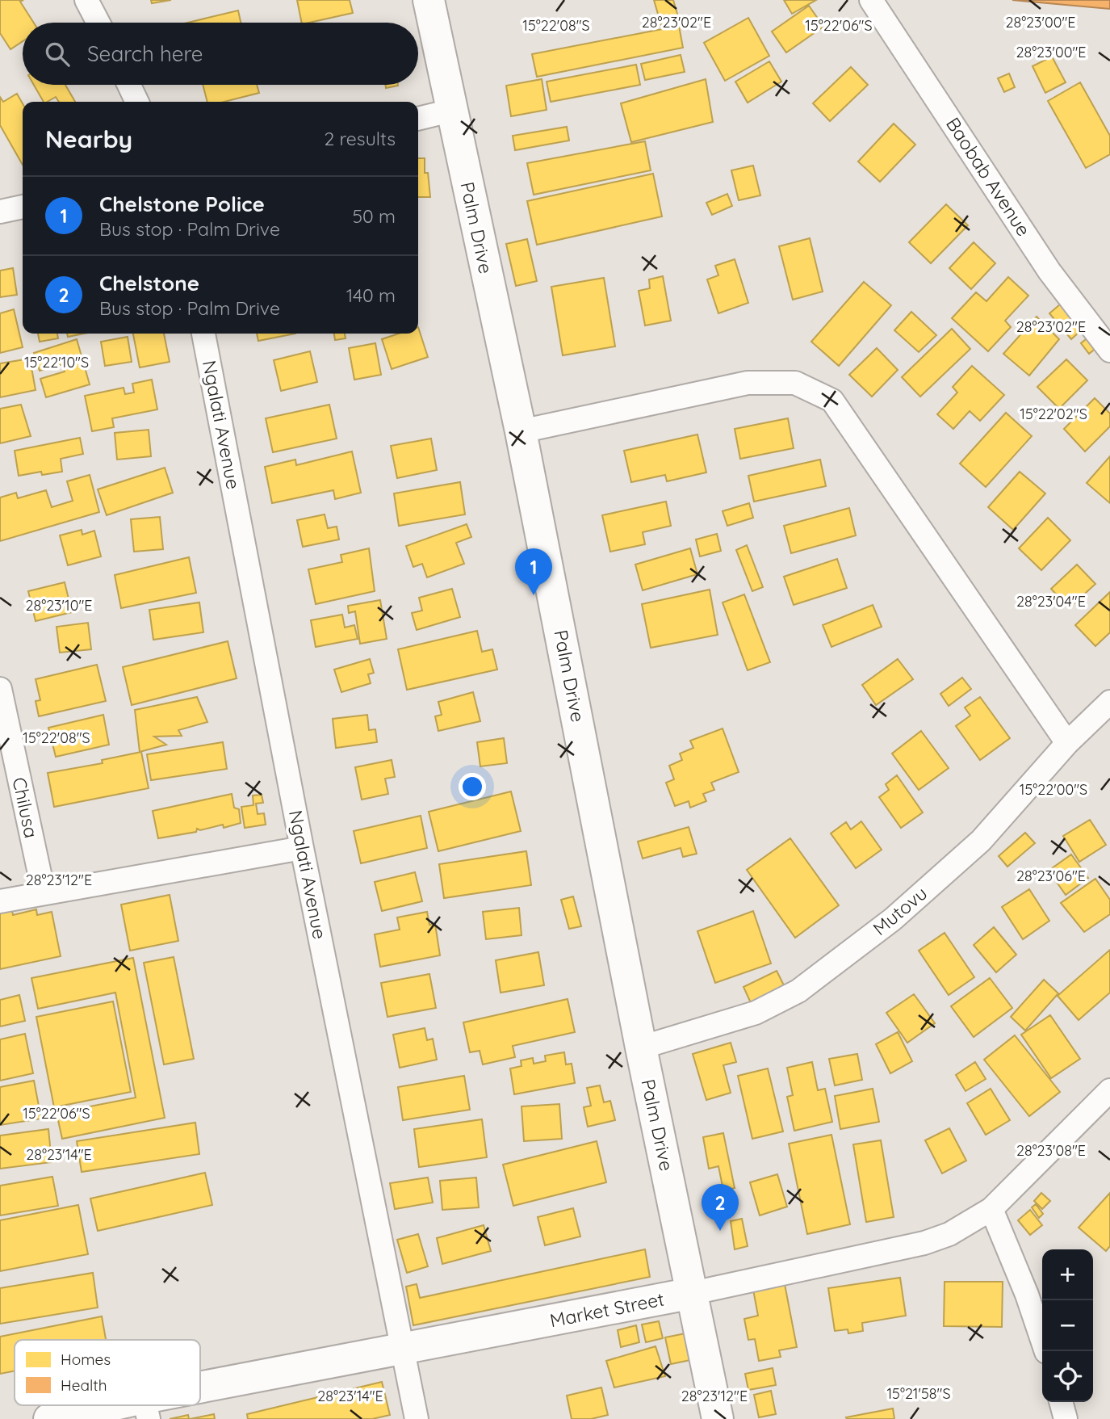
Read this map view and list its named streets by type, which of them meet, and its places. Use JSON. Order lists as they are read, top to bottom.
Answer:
{
  "streets": {
    "street": [
      "Baobab Avenue",
      "Palm Drive",
      "Ngalati Avenue",
      "Chilusa",
      "Mutovu",
      "Market Street"
    ]
  },
  "crossings": [
    ["Palm Drive", "Mutovu"],
    ["Palm Drive", "Market Street"],
    ["Ngalati Avenue", "Market Street"]
  ],
  "legend": ["Homes", "Health"],
  "page": {
    "search": "Search here",
    "heading": ["Nearby", "2 results"],
    "list": [
      {
        "mark": "1",
        "name": "Chelstone Police",
        "note": "Bus stop · Palm Drive",
        "value": "50 m"
      },
      {
        "mark": "2",
        "name": "Chelstone",
        "note": "Bus stop · Palm Drive",
        "value": "140 m"
      }
    ],
    "pins": ["1", "2"],
    "map_buttons": ["+", "−"]
  },
  "coordinates": [
    "28°23'02\"E",
    "28°23'00\"E",
    "15°22'08\"S",
    "15°22'06\"S",
    "15°22'10\"S",
    "15°22'02\"S",
    "28°23'04\"E",
    "28°23'10\"E",
    "15°22'00\"S",
    "28°23'06\"E",
    "28°23'12\"E",
    "28°23'08\"E",
    "28°23'14\"E",
    "15°21'58\"S"
  ]
}
